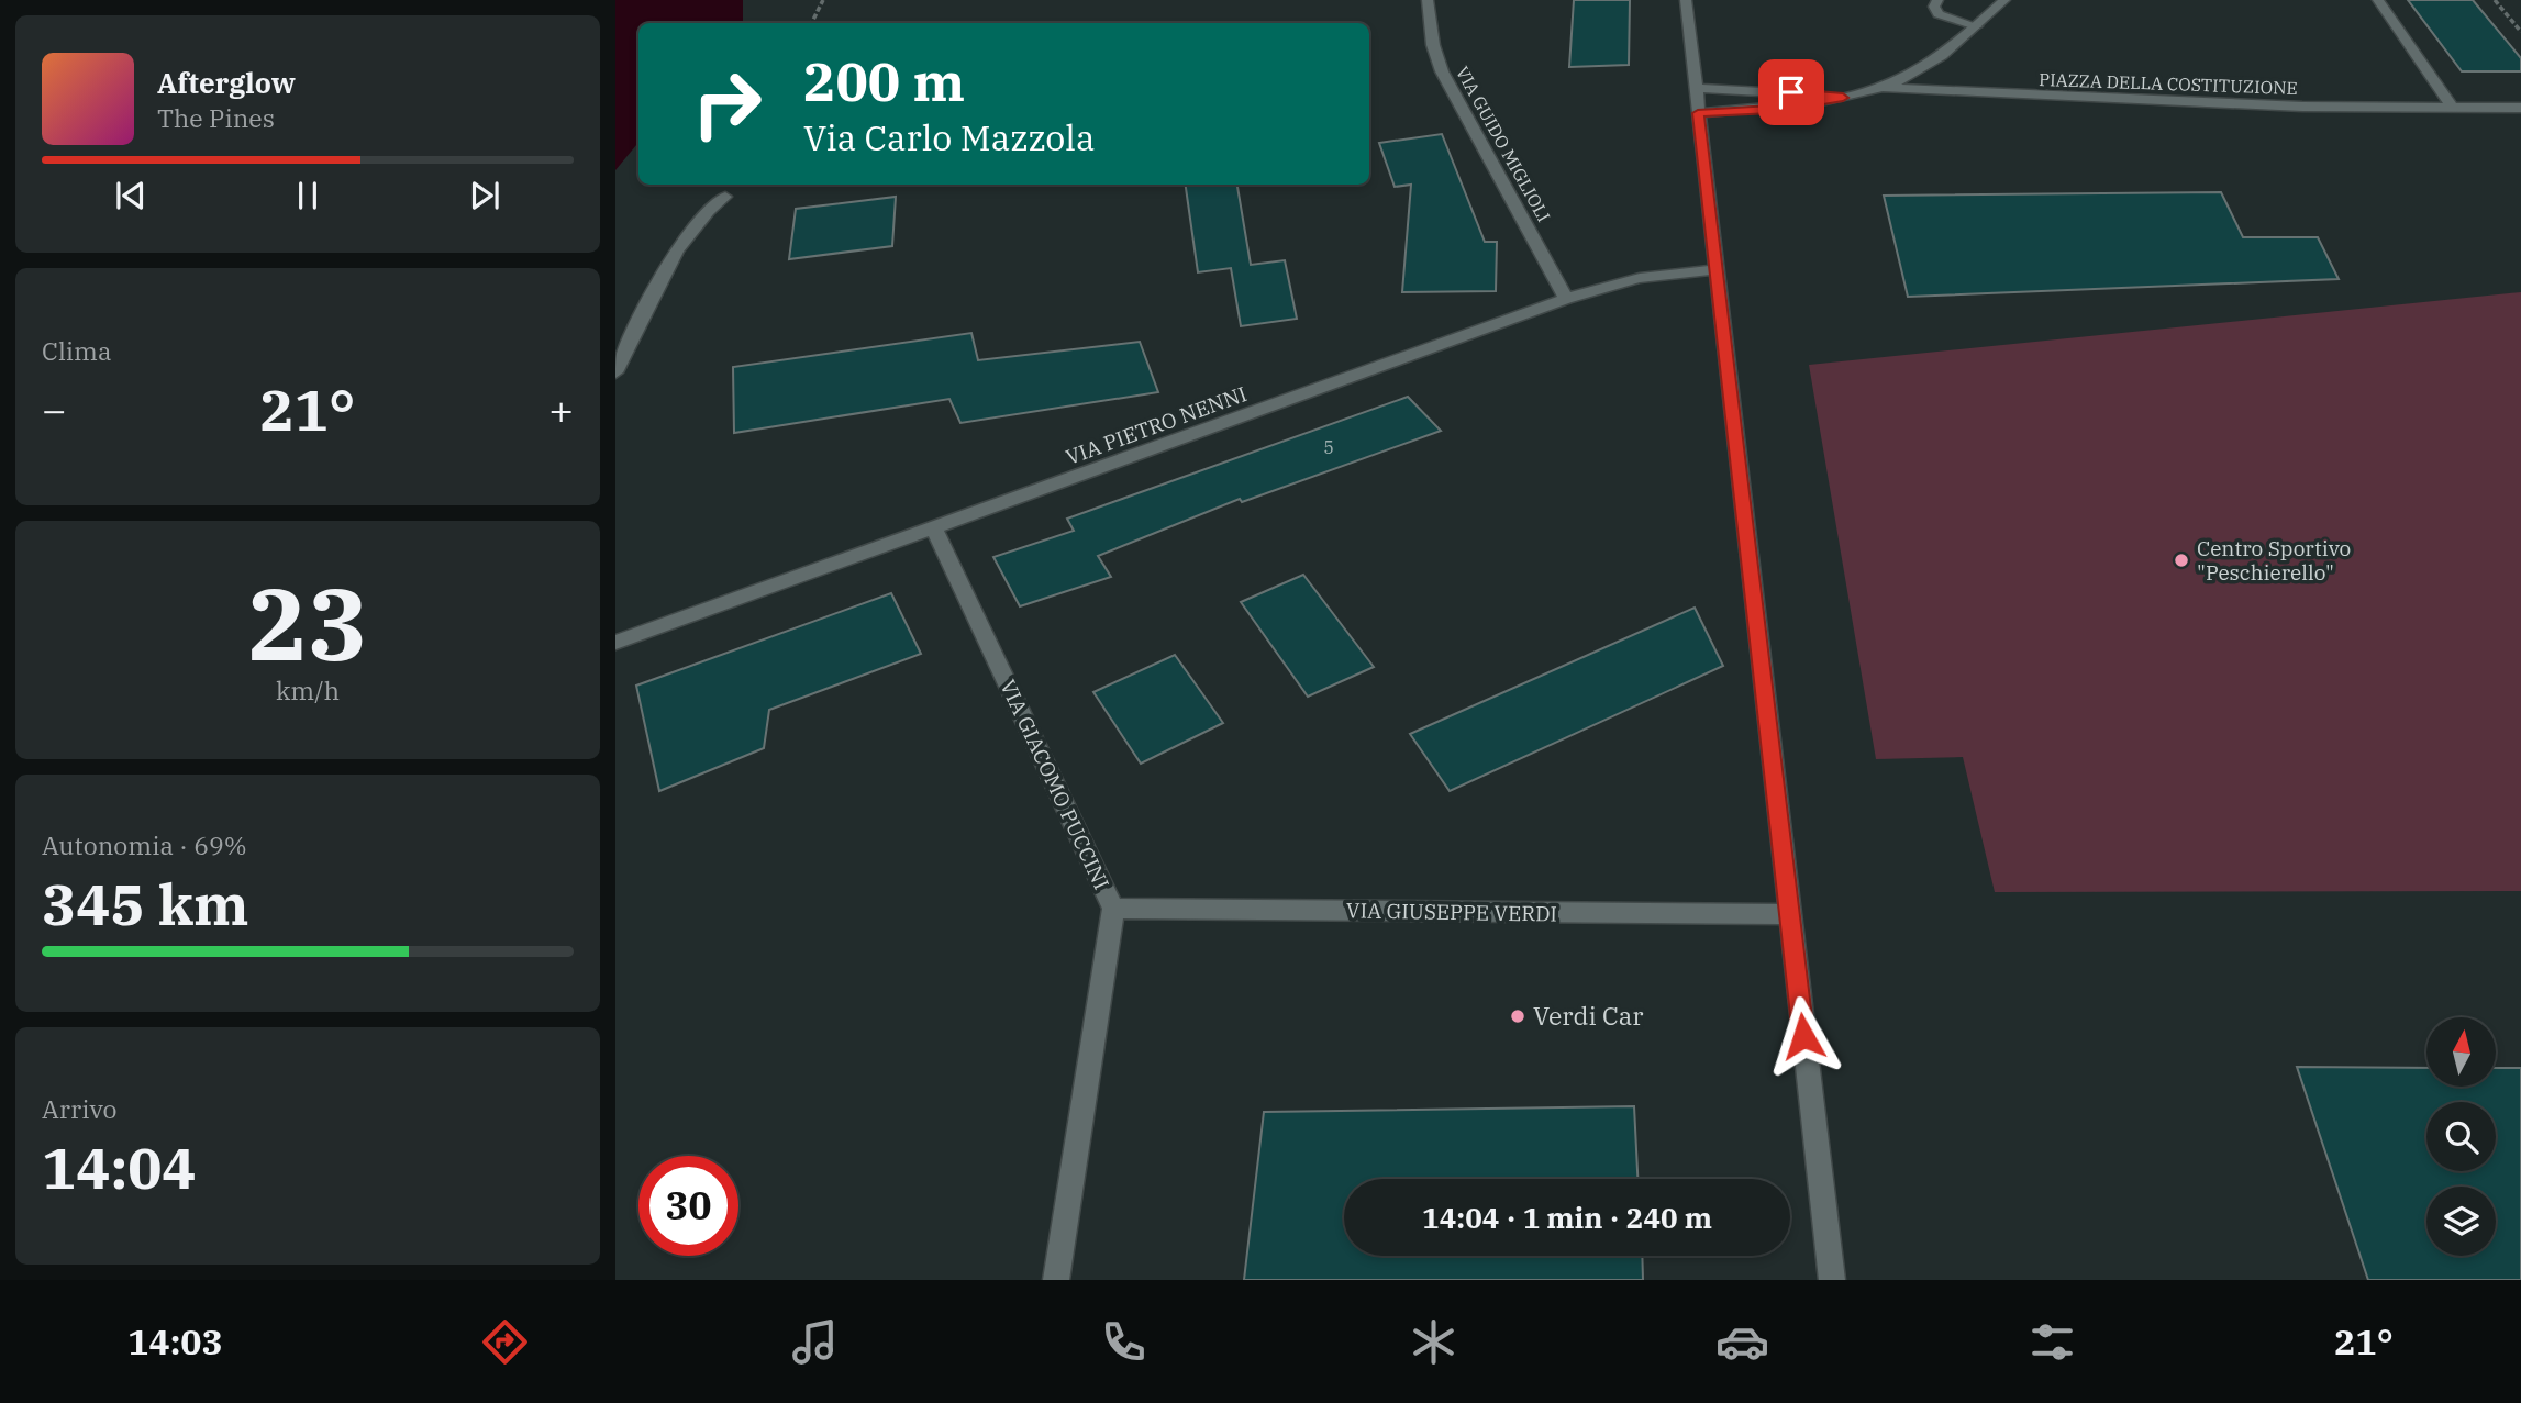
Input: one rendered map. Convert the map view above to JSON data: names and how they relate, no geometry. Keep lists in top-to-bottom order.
{
  "streets": {
    "street": [
      "PIAZZA DELLA COSTITUZIONE",
      "VIA GUIDO MIGLIOLI",
      "VIA PIETRO NENNI",
      "VIA GIACOMO PUCCINI",
      "VIA GIUSEPPE VERDI"
    ]
  },
  "crossings": [
    ["VIA GUIDO MIGLIOLI", "VIA PIETRO NENNI"],
    ["VIA PIETRO NENNI", "VIA GIACOMO PUCCINI"],
    ["VIA GIACOMO PUCCINI", "VIA GIUSEPPE VERDI"]
  ],
  "places": ["Centro Sportivo \"Peschierello\"", "Verdi Car"],
  "house_numbers": ["5"],
  "north": "top",
  "page": {
    "turn": ["200 m", "Via Carlo Mazzola"],
    "song": ["Afterglow", "The Pines"],
    "tile": [
      "Clima",
      ["23", "km/h"],
      ["Autonomia · 69%", "345 km"],
      ["Arrivo", "14:04"]
    ],
    "heat": ["−", "21°", "+"],
    "limit": "30",
    "trip": "14:04 · 1 min · 240 m",
    "tabs": ["14:03", "21°"]
  }
}
